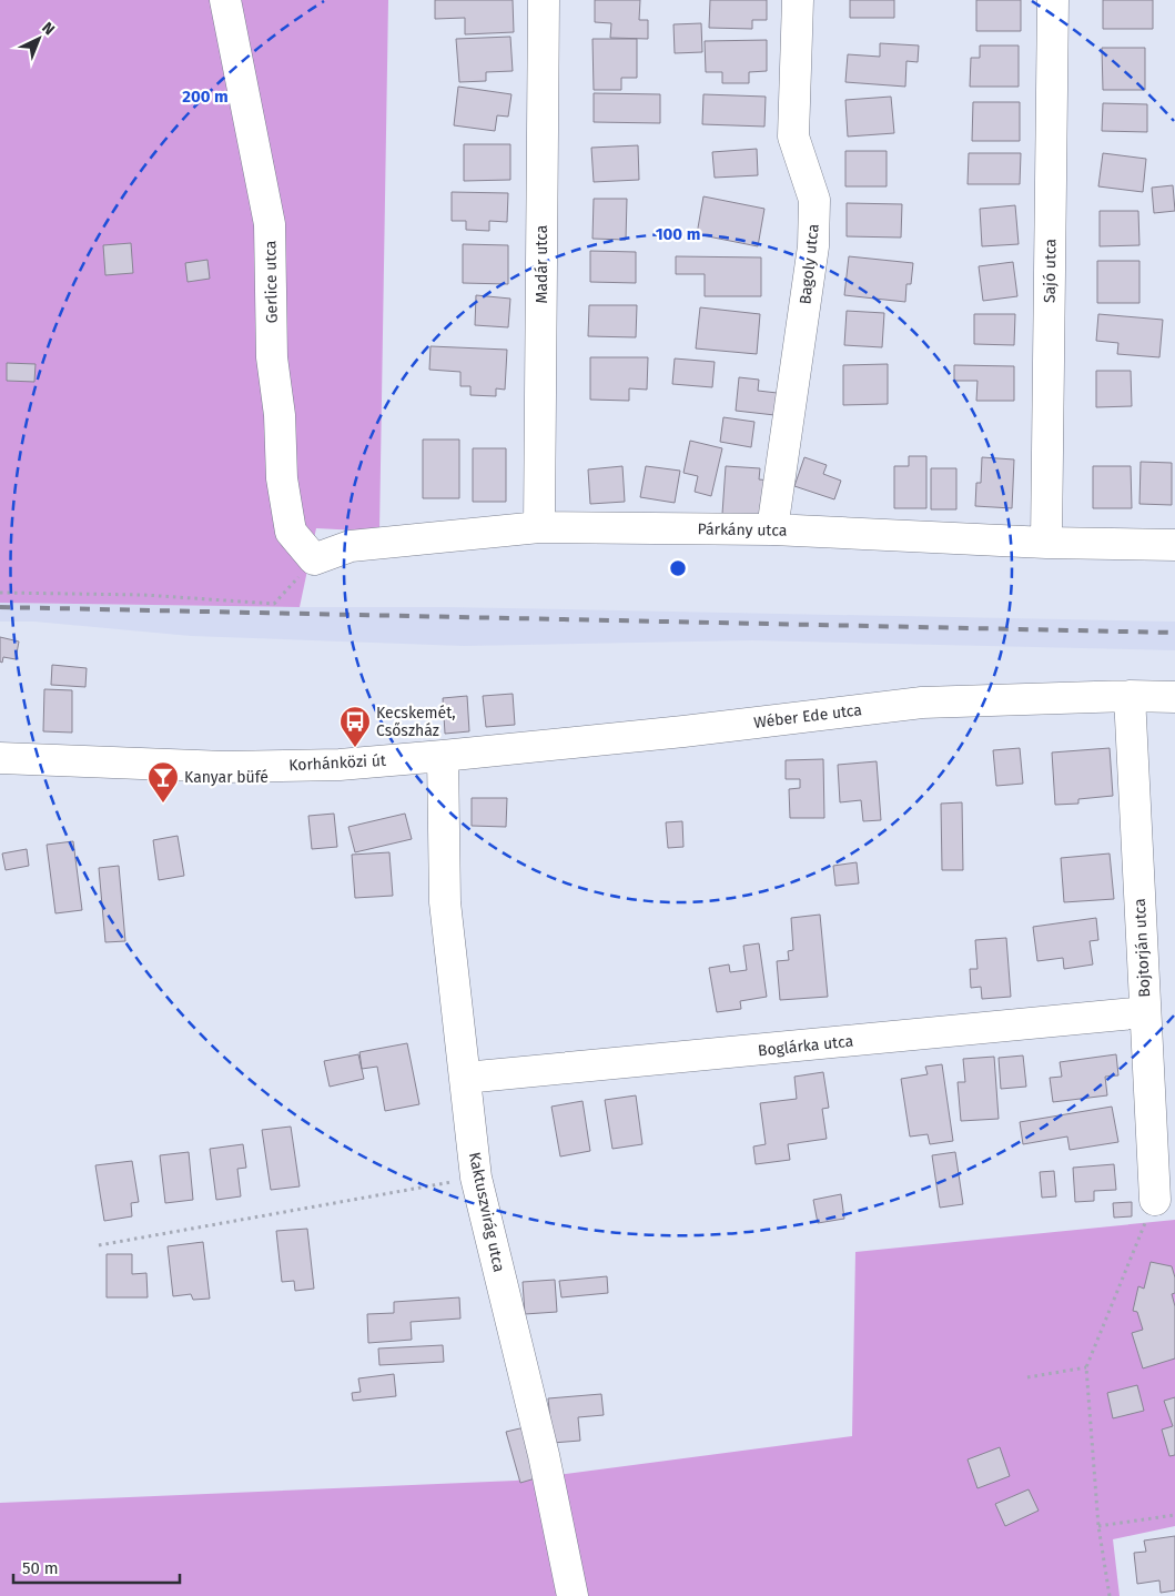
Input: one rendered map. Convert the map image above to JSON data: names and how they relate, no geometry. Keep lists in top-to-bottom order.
{
  "streets": {
    "street": [
      "Madár utca",
      "Bagoly utca",
      "Sajó utca",
      "Gerlice utca",
      "Párkány utca",
      "Wéber Ede utca",
      "Korhánközi út",
      "Bojtorján utca",
      "Boglárka utca",
      "Kaktuszvirág utca"
    ]
  },
  "crossings": [
    ["Madár utca", "Párkány utca"],
    ["Bagoly utca", "Párkány utca"],
    ["Sajó utca", "Párkány utca"],
    ["Gerlice utca", "Párkány utca"],
    ["Wéber Ede utca", "Korhánközi út"],
    ["Wéber Ede utca", "Bojtorján utca"],
    ["Wéber Ede utca", "Kaktuszvirág utca"],
    ["Korhánközi út", "Kaktuszvirág utca"],
    ["Bojtorján utca", "Boglárka utca"],
    ["Boglárka utca", "Kaktuszvirág utca"]
  ],
  "places": {
    "bus stop": ["Kecskemét, Csőszház"],
    "bar": ["Kanyar büfé"]
  },
  "scale_bar": "50 m",
  "north": "top right",
  "rings": ["200 m", "100 m"]
}
